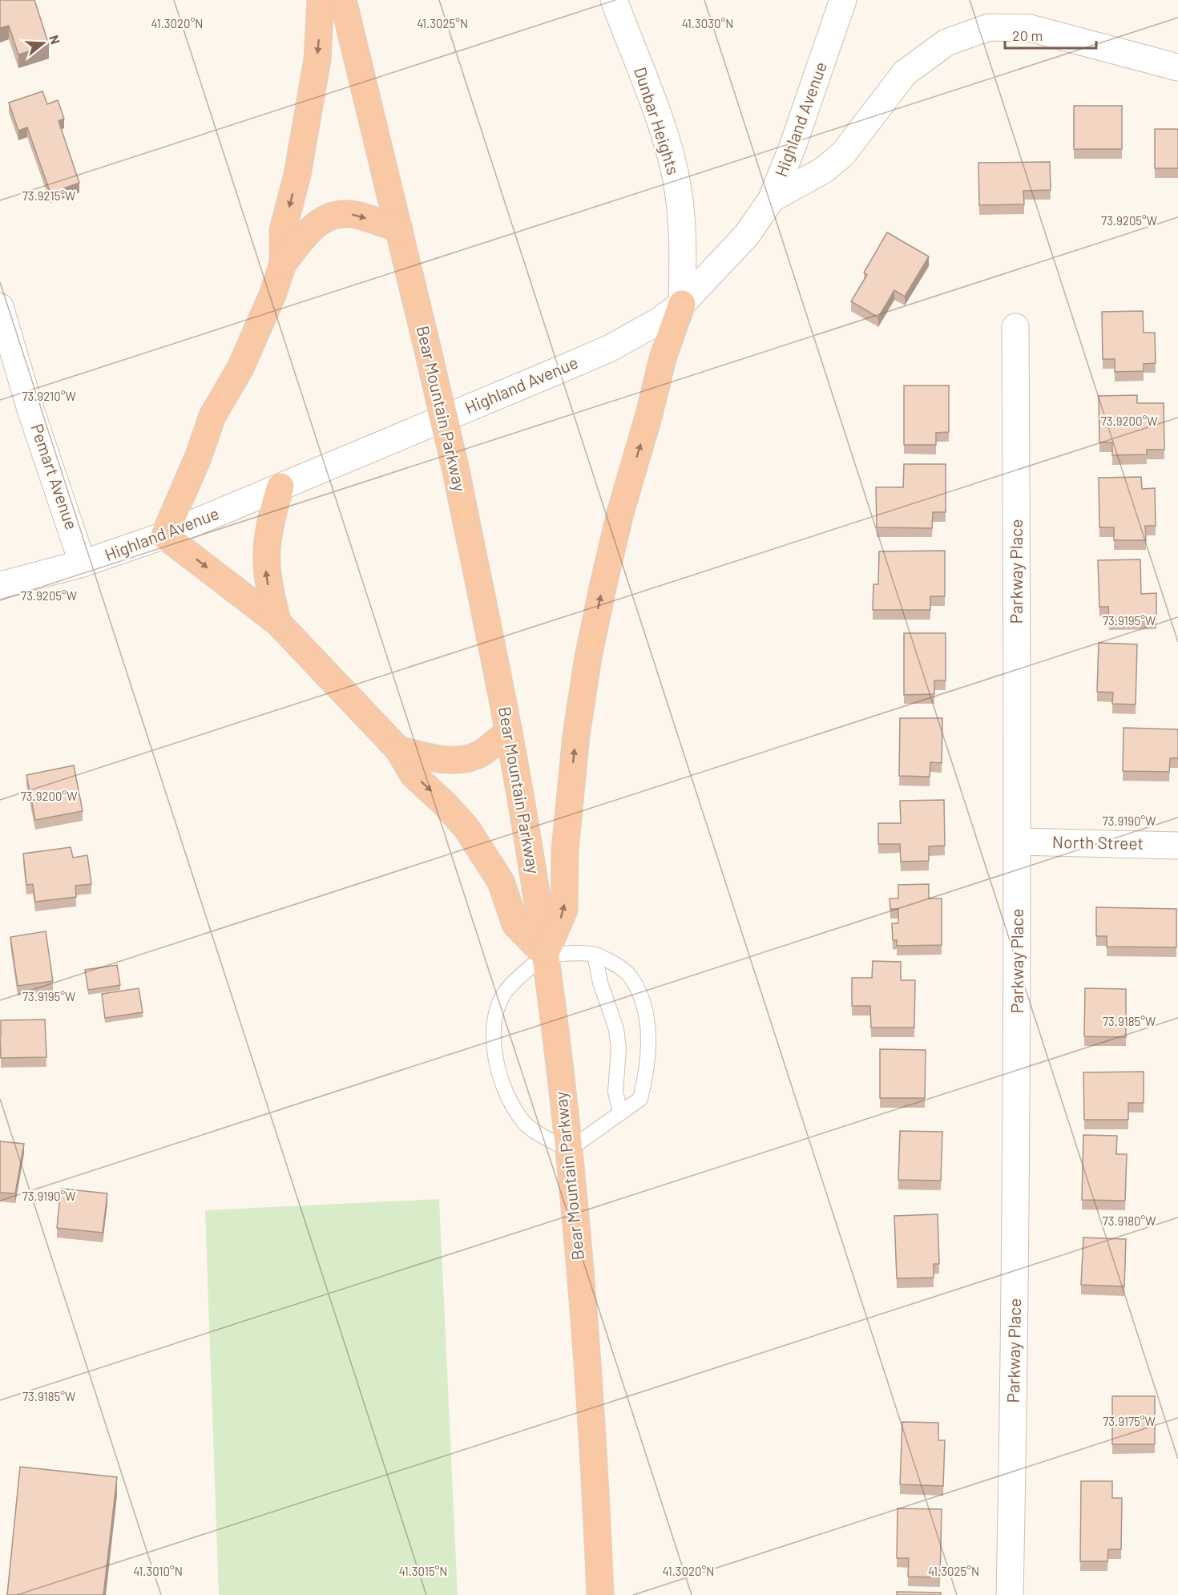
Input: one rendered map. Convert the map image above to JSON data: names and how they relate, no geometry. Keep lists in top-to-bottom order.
{
  "streets": {
    "highway": ["Bear Mountain Parkway"],
    "street": [
      "Highland Avenue",
      "Dunbar Heights",
      "Pemart Avenue",
      "Parkway Place",
      "North Street"
    ]
  },
  "crossings": [
    ["Highland Avenue", "Dunbar Heights"],
    ["Highland Avenue", "Pemart Avenue"],
    ["Parkway Place", "North Street"]
  ],
  "scale_bar": "20 m",
  "north": "right",
  "coordinates": [
    "41.3020°N",
    "41.3025°N",
    "41.3030°N",
    "73.9215°W",
    "73.9205°W",
    "73.9210°W",
    "73.9200°W",
    "73.9195°W",
    "73.9190°W",
    "73.9185°W",
    "73.9180°W",
    "73.9175°W",
    "41.3010°N",
    "41.3015°N"
  ]
}
